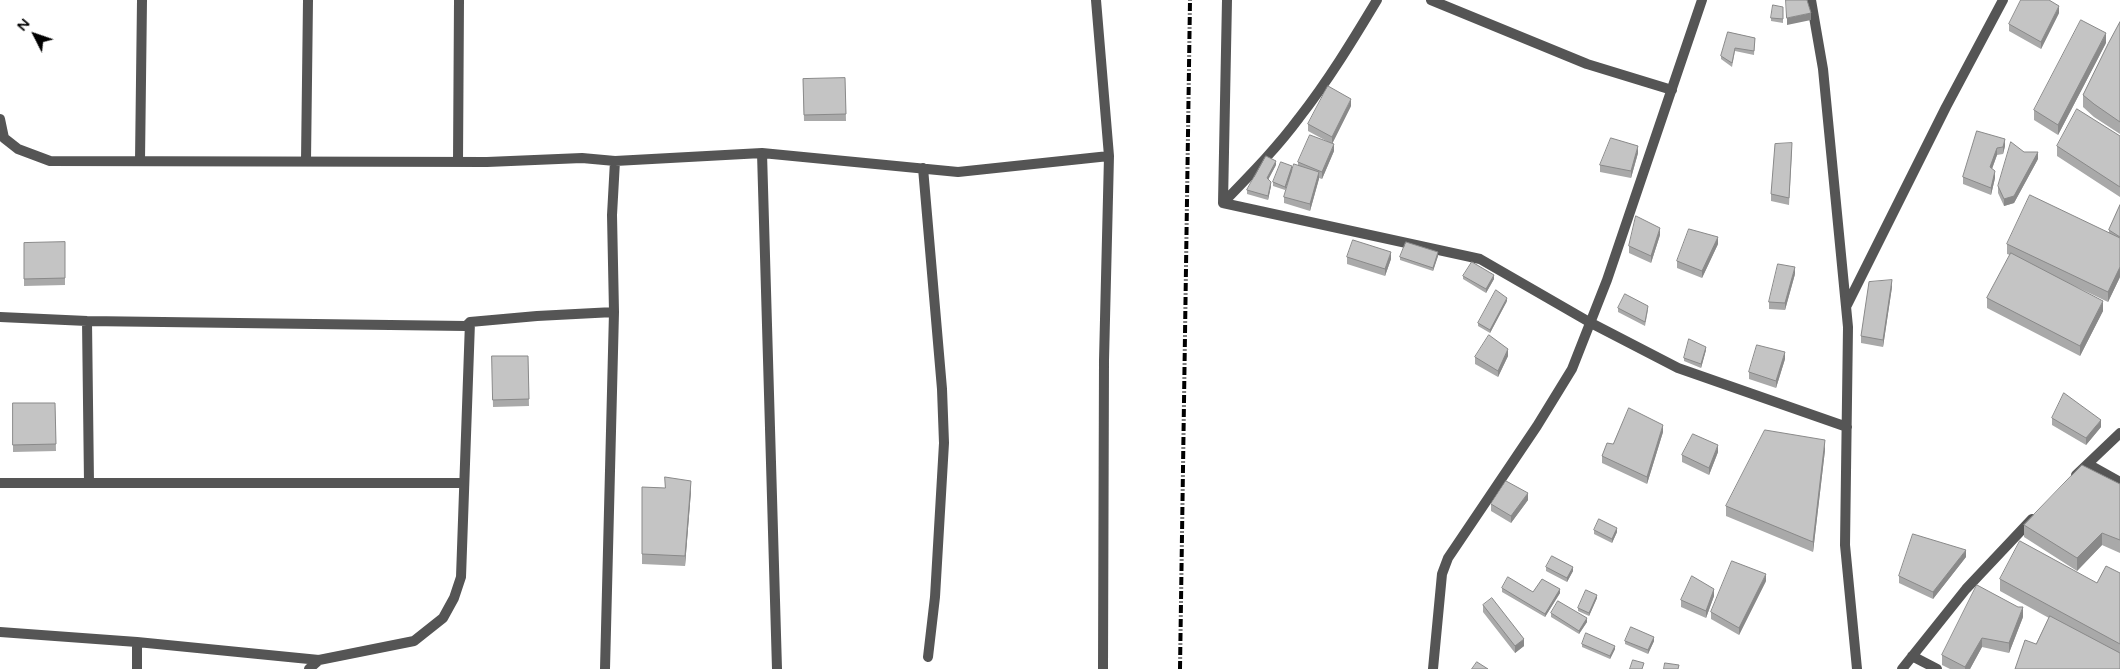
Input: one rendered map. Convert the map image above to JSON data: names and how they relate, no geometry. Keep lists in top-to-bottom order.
{
  "north": "top left"
}
